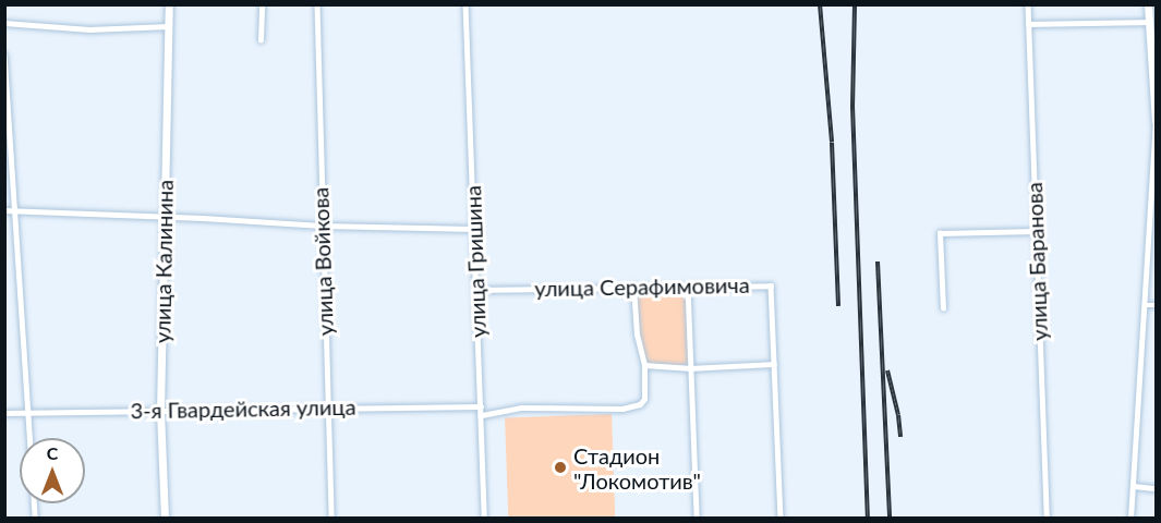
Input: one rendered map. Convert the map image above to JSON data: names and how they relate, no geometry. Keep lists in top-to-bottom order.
{
  "streets": {
    "street": [
      "улица Калинина",
      "улица Войкова",
      "улица Гришина",
      "улица Баранова",
      "улица Серафимовича",
      "3-я Гвардейская улица"
    ]
  },
  "crossings": [
    ["улица Калинина", "3-я Гвардейская улица"],
    ["улица Войкова", "3-я Гвардейская улица"],
    ["улица Гришина", "улица Серафимовича"],
    ["улица Гришина", "3-я Гвардейская улица"]
  ],
  "places": ["Стадион \"Локомотив\""],
  "north": "top"
}
